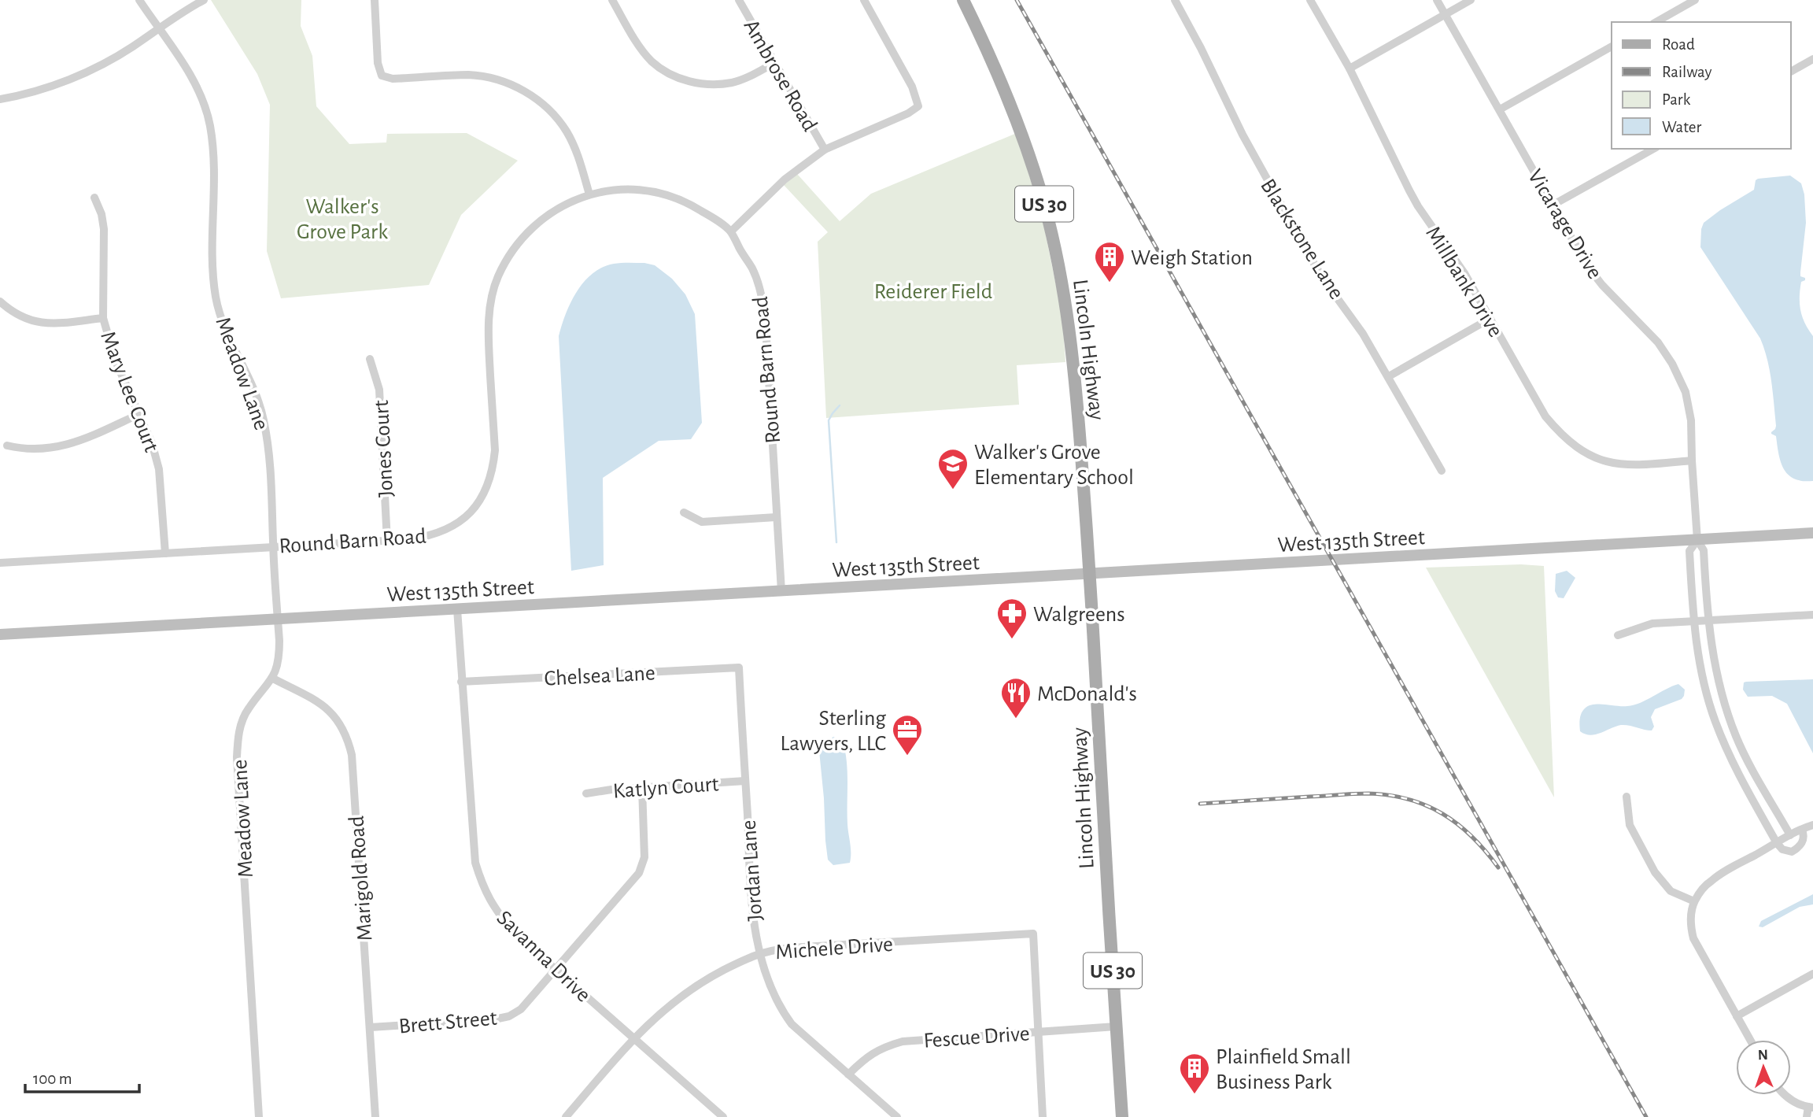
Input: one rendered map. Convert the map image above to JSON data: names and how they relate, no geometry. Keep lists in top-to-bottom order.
{
  "streets": {
    "main road": ["US 30", "Lincoln Highway"],
    "street": [
      "Ambrose Road",
      "Vicarage Drive",
      "Blackstone Lane",
      "Millbank Drive",
      "Round Barn Road",
      "Meadow Lane",
      "Mary Lee Court",
      "Jones Court",
      "West 135th Street",
      "Chelsea Lane",
      "Katlyn Court",
      "Jordan Lane",
      "Marigold Road",
      "Michele Drive",
      "Savanna Drive",
      "Brett Street",
      "Fescue Drive"
    ]
  },
  "crossings": [
    ["Vicarage Drive", "Millbank Drive"],
    ["Vicarage Drive", "West 135th Street"],
    ["Lincoln Highway", "West 135th Street"],
    ["Lincoln Highway", "Fescue Drive"],
    ["Round Barn Road", "Meadow Lane"],
    ["Round Barn Road", "Mary Lee Court"],
    ["Round Barn Road", "Jones Court"],
    ["Round Barn Road", "West 135th Street"],
    ["Meadow Lane", "West 135th Street"],
    ["Meadow Lane", "Marigold Road"],
    ["West 135th Street", "Savanna Drive"],
    ["Chelsea Lane", "Jordan Lane"],
    ["Chelsea Lane", "Savanna Drive"],
    ["Katlyn Court", "Jordan Lane"],
    ["Katlyn Court", "Brett Street"],
    ["Jordan Lane", "Michele Drive"],
    ["Jordan Lane", "Fescue Drive"],
    ["Marigold Road", "Brett Street"],
    ["Michele Drive", "Savanna Drive"],
    ["Michele Drive", "Fescue Drive"],
    ["Savanna Drive", "Brett Street"]
  ],
  "parks": ["Walker's Grove Park", "Reiderer Field"],
  "places": {
    "building": ["Weigh Station", "Plainfield Small Business Park"],
    "school or university": ["Walker's Grove Elementary School"],
    "pharmacy": ["Walgreens"],
    "restaurant": ["McDonald's"],
    "office": ["Sterling Lawyers, LLC"]
  },
  "legend": [
    "Road",
    "Railway",
    "Park",
    "Water"
  ],
  "scale_bar": "100 m",
  "north": "top"
}
